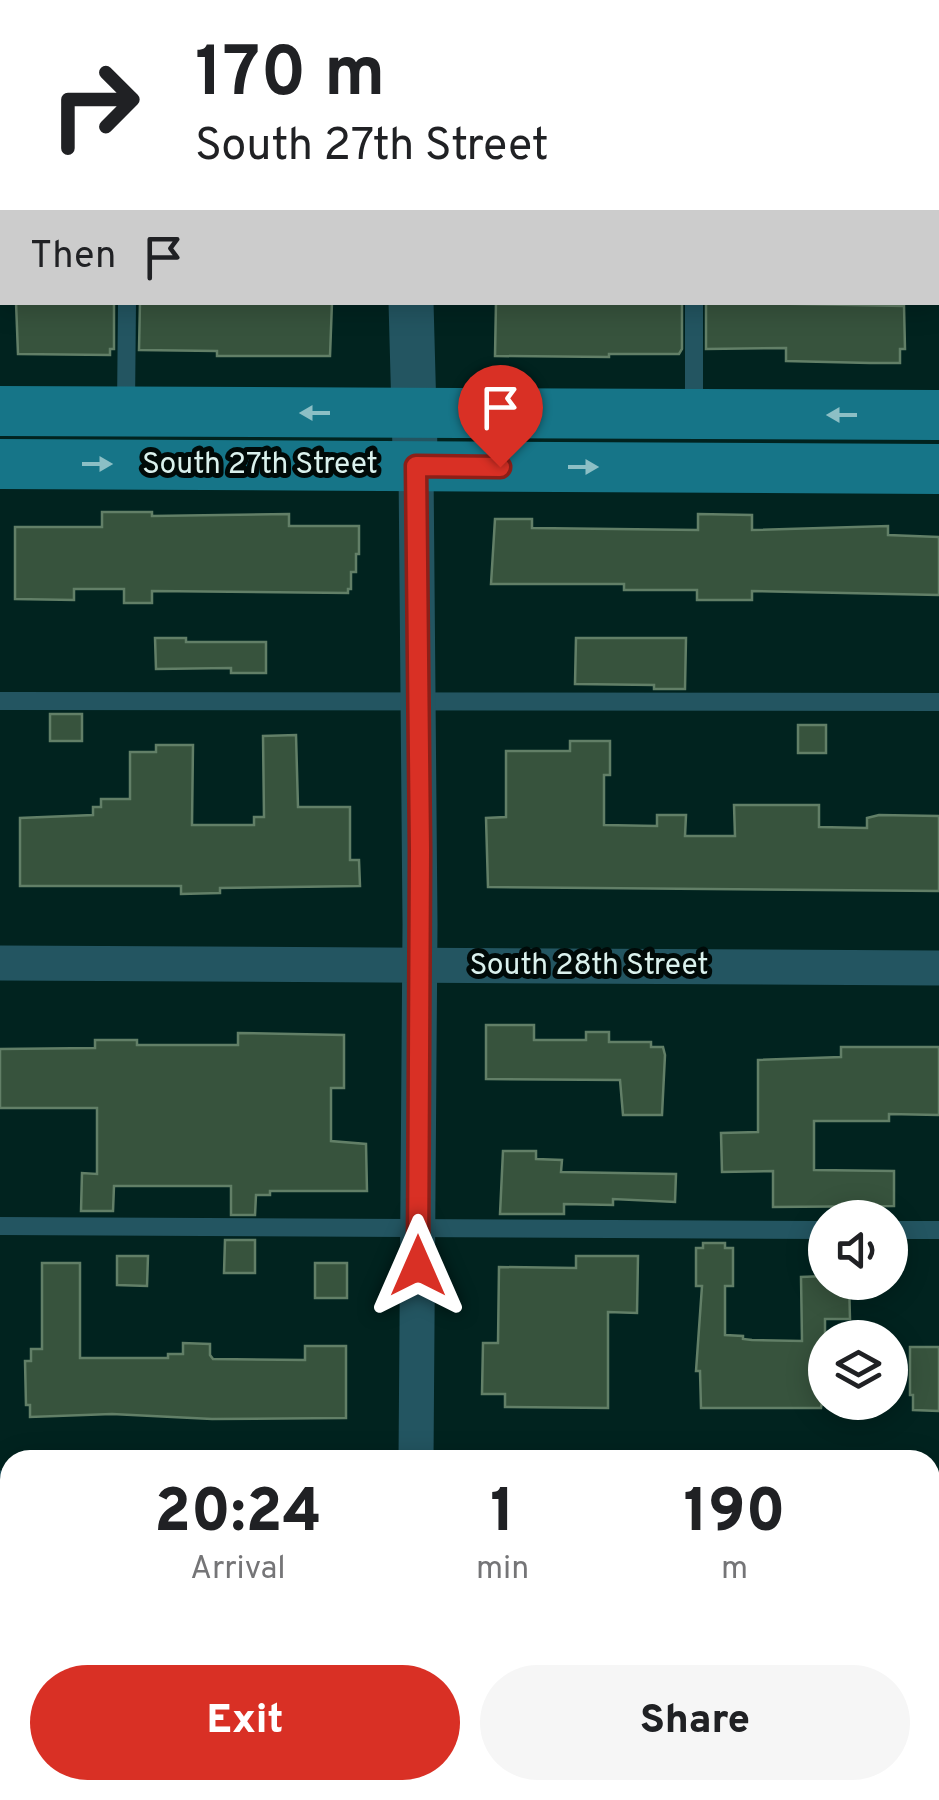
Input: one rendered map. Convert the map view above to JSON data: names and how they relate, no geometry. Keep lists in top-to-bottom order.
{
  "streets": {
    "main road": ["South 27th Street"],
    "street": ["South 28th Street"]
  },
  "page": {
    "turn": ["170 m", "South 27th Street"],
    "then": "Then",
    "eta": [
      "20:24",
      "Arrival",
      "1",
      "min",
      "190",
      "m"
    ],
    "buttons": ["Exit", "Share"]
  }
}
